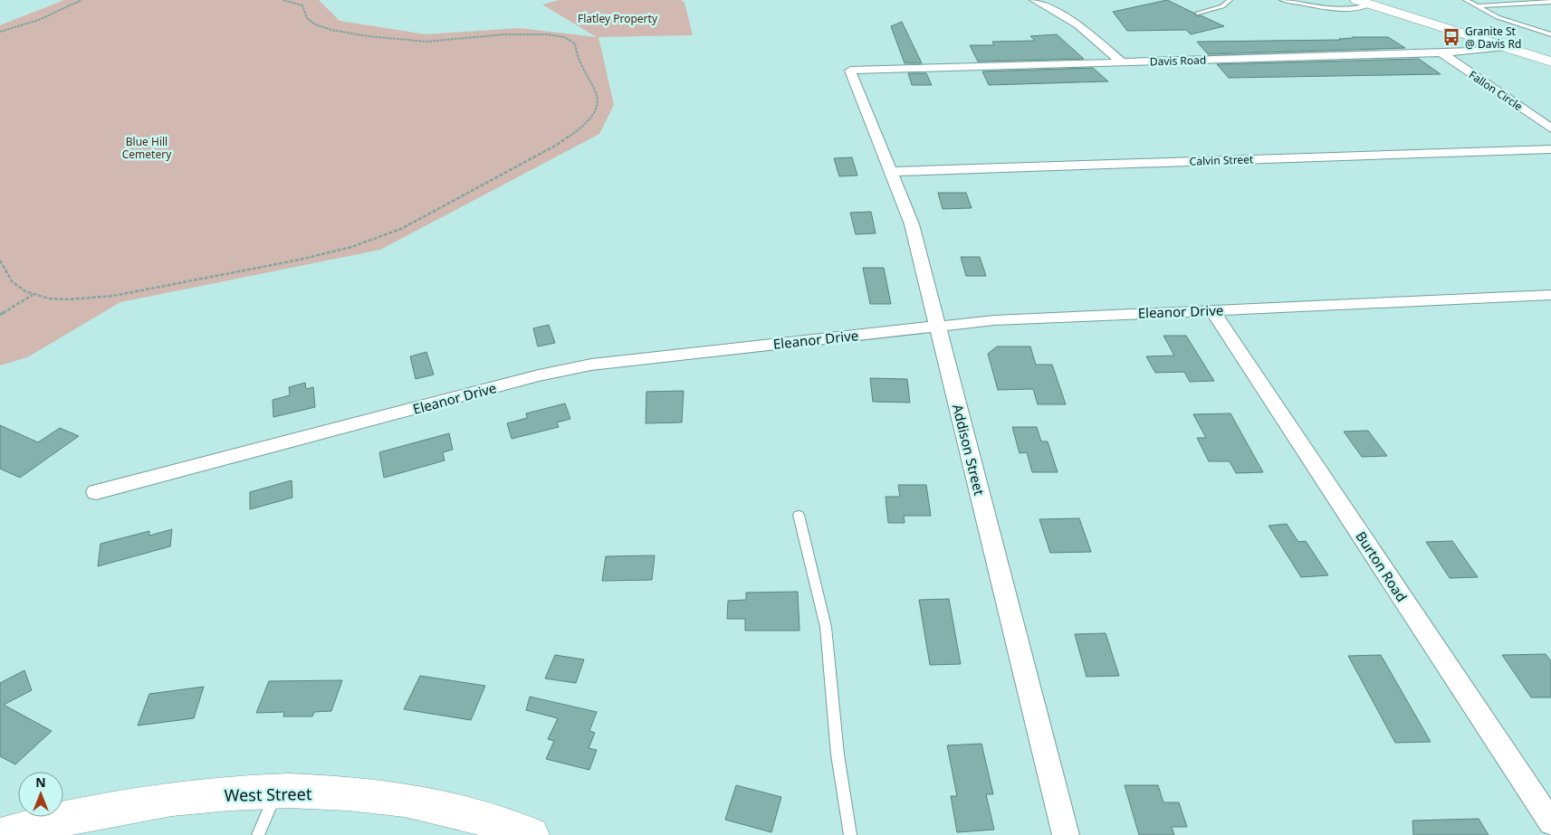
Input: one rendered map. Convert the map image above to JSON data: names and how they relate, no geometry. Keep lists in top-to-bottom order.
{
  "streets": {
    "main road": ["West Street"],
    "street": [
      "Davis Road",
      "Fallon Circle",
      "Calvin Street",
      "Eleanor Drive",
      "Addison Street",
      "Burton Road"
    ]
  },
  "crossings": [
    ["Davis Road", "Fallon Circle"],
    ["Davis Road", "Addison Street"],
    ["Calvin Street", "Addison Street"],
    ["Eleanor Drive", "Addison Street"],
    ["Eleanor Drive", "Burton Road"]
  ],
  "parks": ["Flatley Property", "Blue Hill Cemetery"],
  "places": {
    "bus stop": ["Granite St @ Davis Rd"]
  },
  "north": "top"
}
